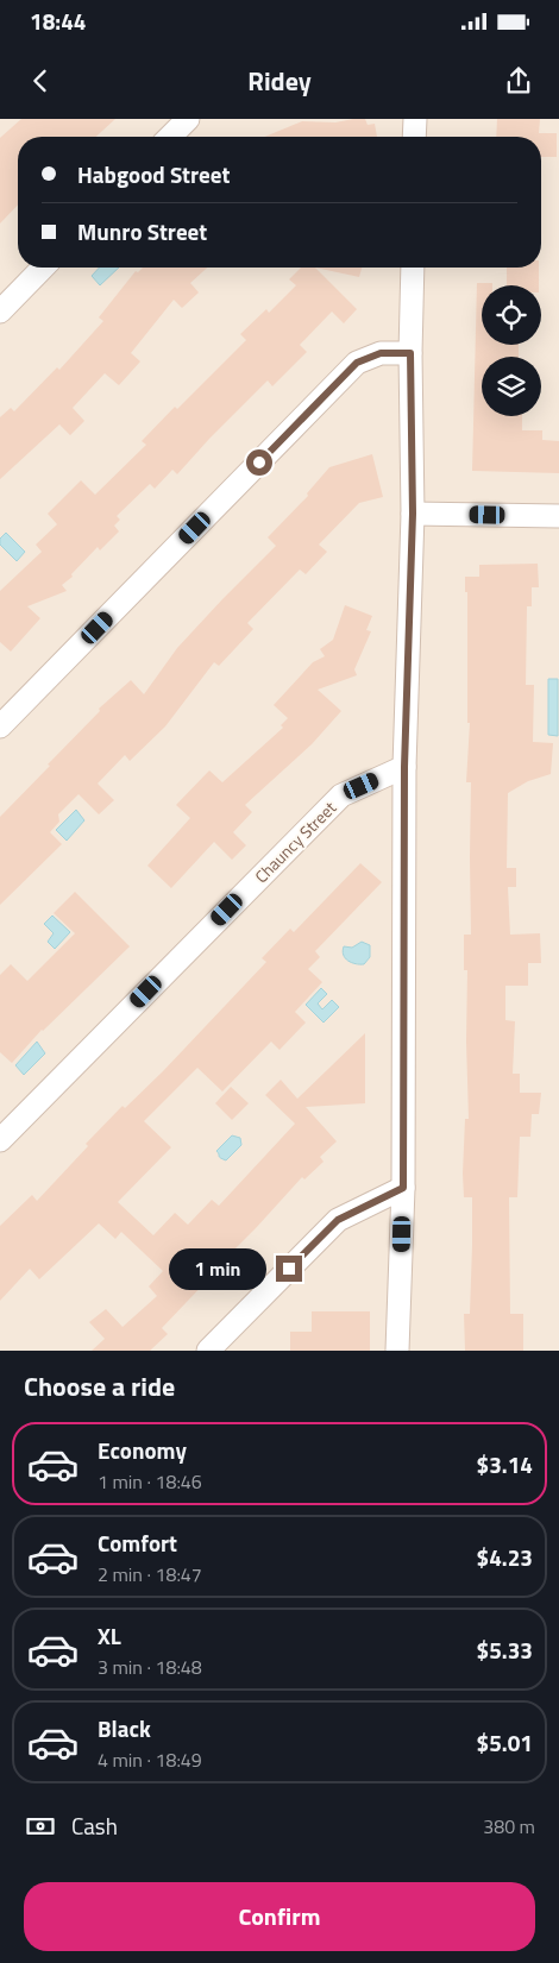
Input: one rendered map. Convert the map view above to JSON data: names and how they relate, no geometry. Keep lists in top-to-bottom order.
{
  "streets": {
    "street": ["Chauncy Street"]
  },
  "page": {
    "status": "18:44",
    "header": "Ridey",
    "banner": ["Habgood Street", "Munro Street"],
    "bubble": "1 min",
    "heading": "Choose a ride",
    "list": [
      {
        "name": "Economy",
        "note": "1 min · 18:46",
        "value": "$3.14"
      },
      {
        "name": "Comfort",
        "note": "2 min · 18:47",
        "value": "$4.23"
      },
      {
        "name": "XL",
        "note": "3 min · 18:48",
        "value": "$5.33"
      },
      {
        "name": "Black",
        "note": "4 min · 18:49",
        "value": "$5.01"
      }
    ],
    "pay": ["Cash", "380 m"],
    "buttons": "Confirm"
  }
}
